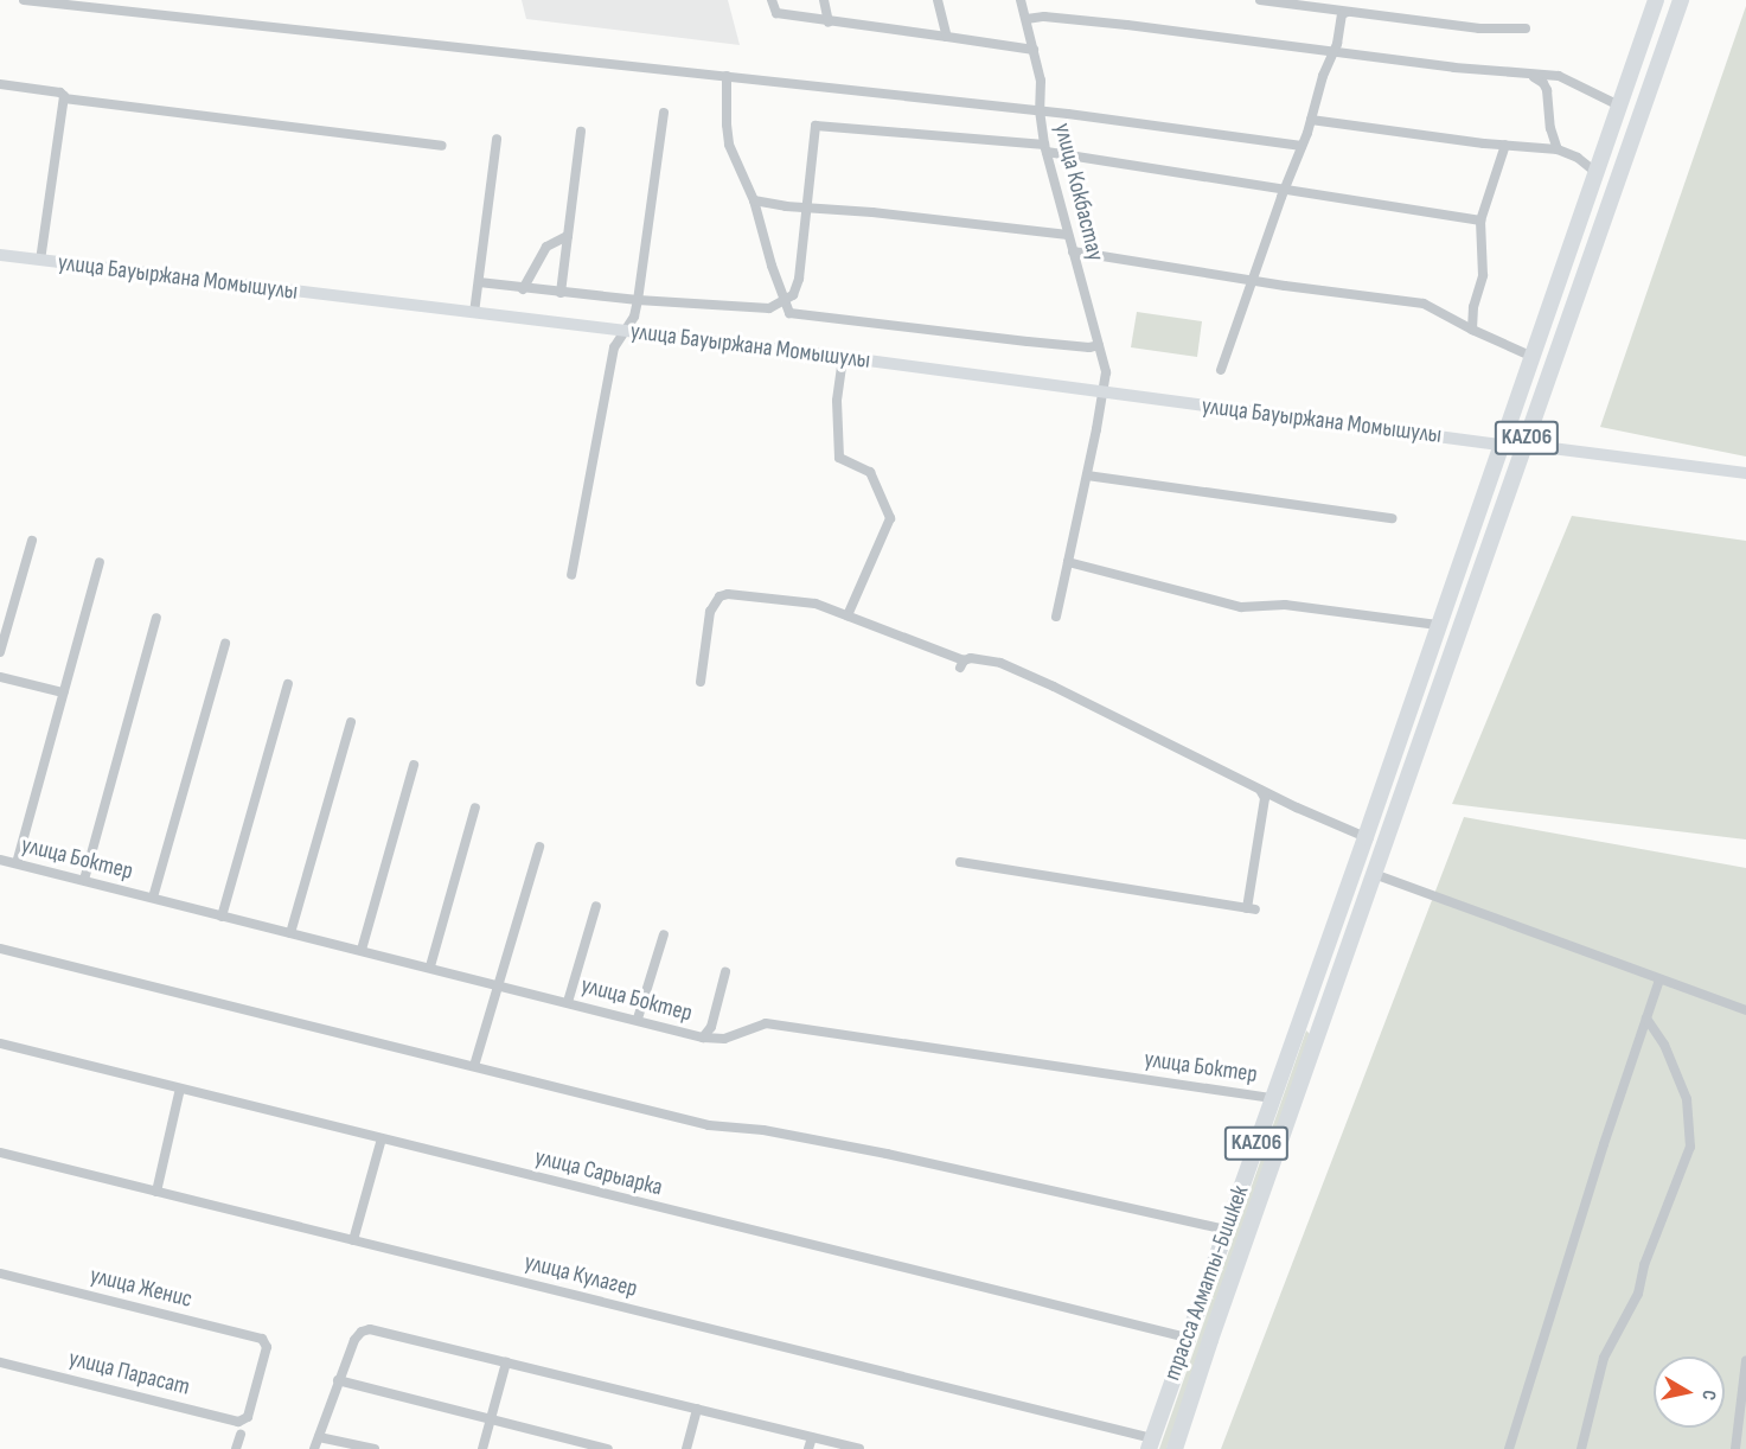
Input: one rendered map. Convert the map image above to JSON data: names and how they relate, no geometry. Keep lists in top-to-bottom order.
{
  "streets": {
    "highway": ["KАZ06", "трасса Алматы-Бишкек"],
    "street": [
      "улица Кокбастау",
      "улица Бауыржана Момышулы",
      "улица Боктер",
      "улица Сарыарка",
      "улица Кулагер",
      "улица Женис",
      "улица Парасат"
    ]
  },
  "crossings": [
    ["улица Кокбастау", "улица Бауыржана Момышулы"],
    ["улица Бауыржана Момышулы", "KАZ06"],
    ["KАZ06", "трасса Алматы-Бишкек"],
    ["улица Боктер", "трасса Алматы-Бишкек"],
    ["улица Сарыарка", "трасса Алматы-Бишкек"],
    ["улица Кулагер", "трасса Алматы-Бишкек"],
    ["улица Женис", "улица Парасат"]
  ],
  "north": "right"
}
